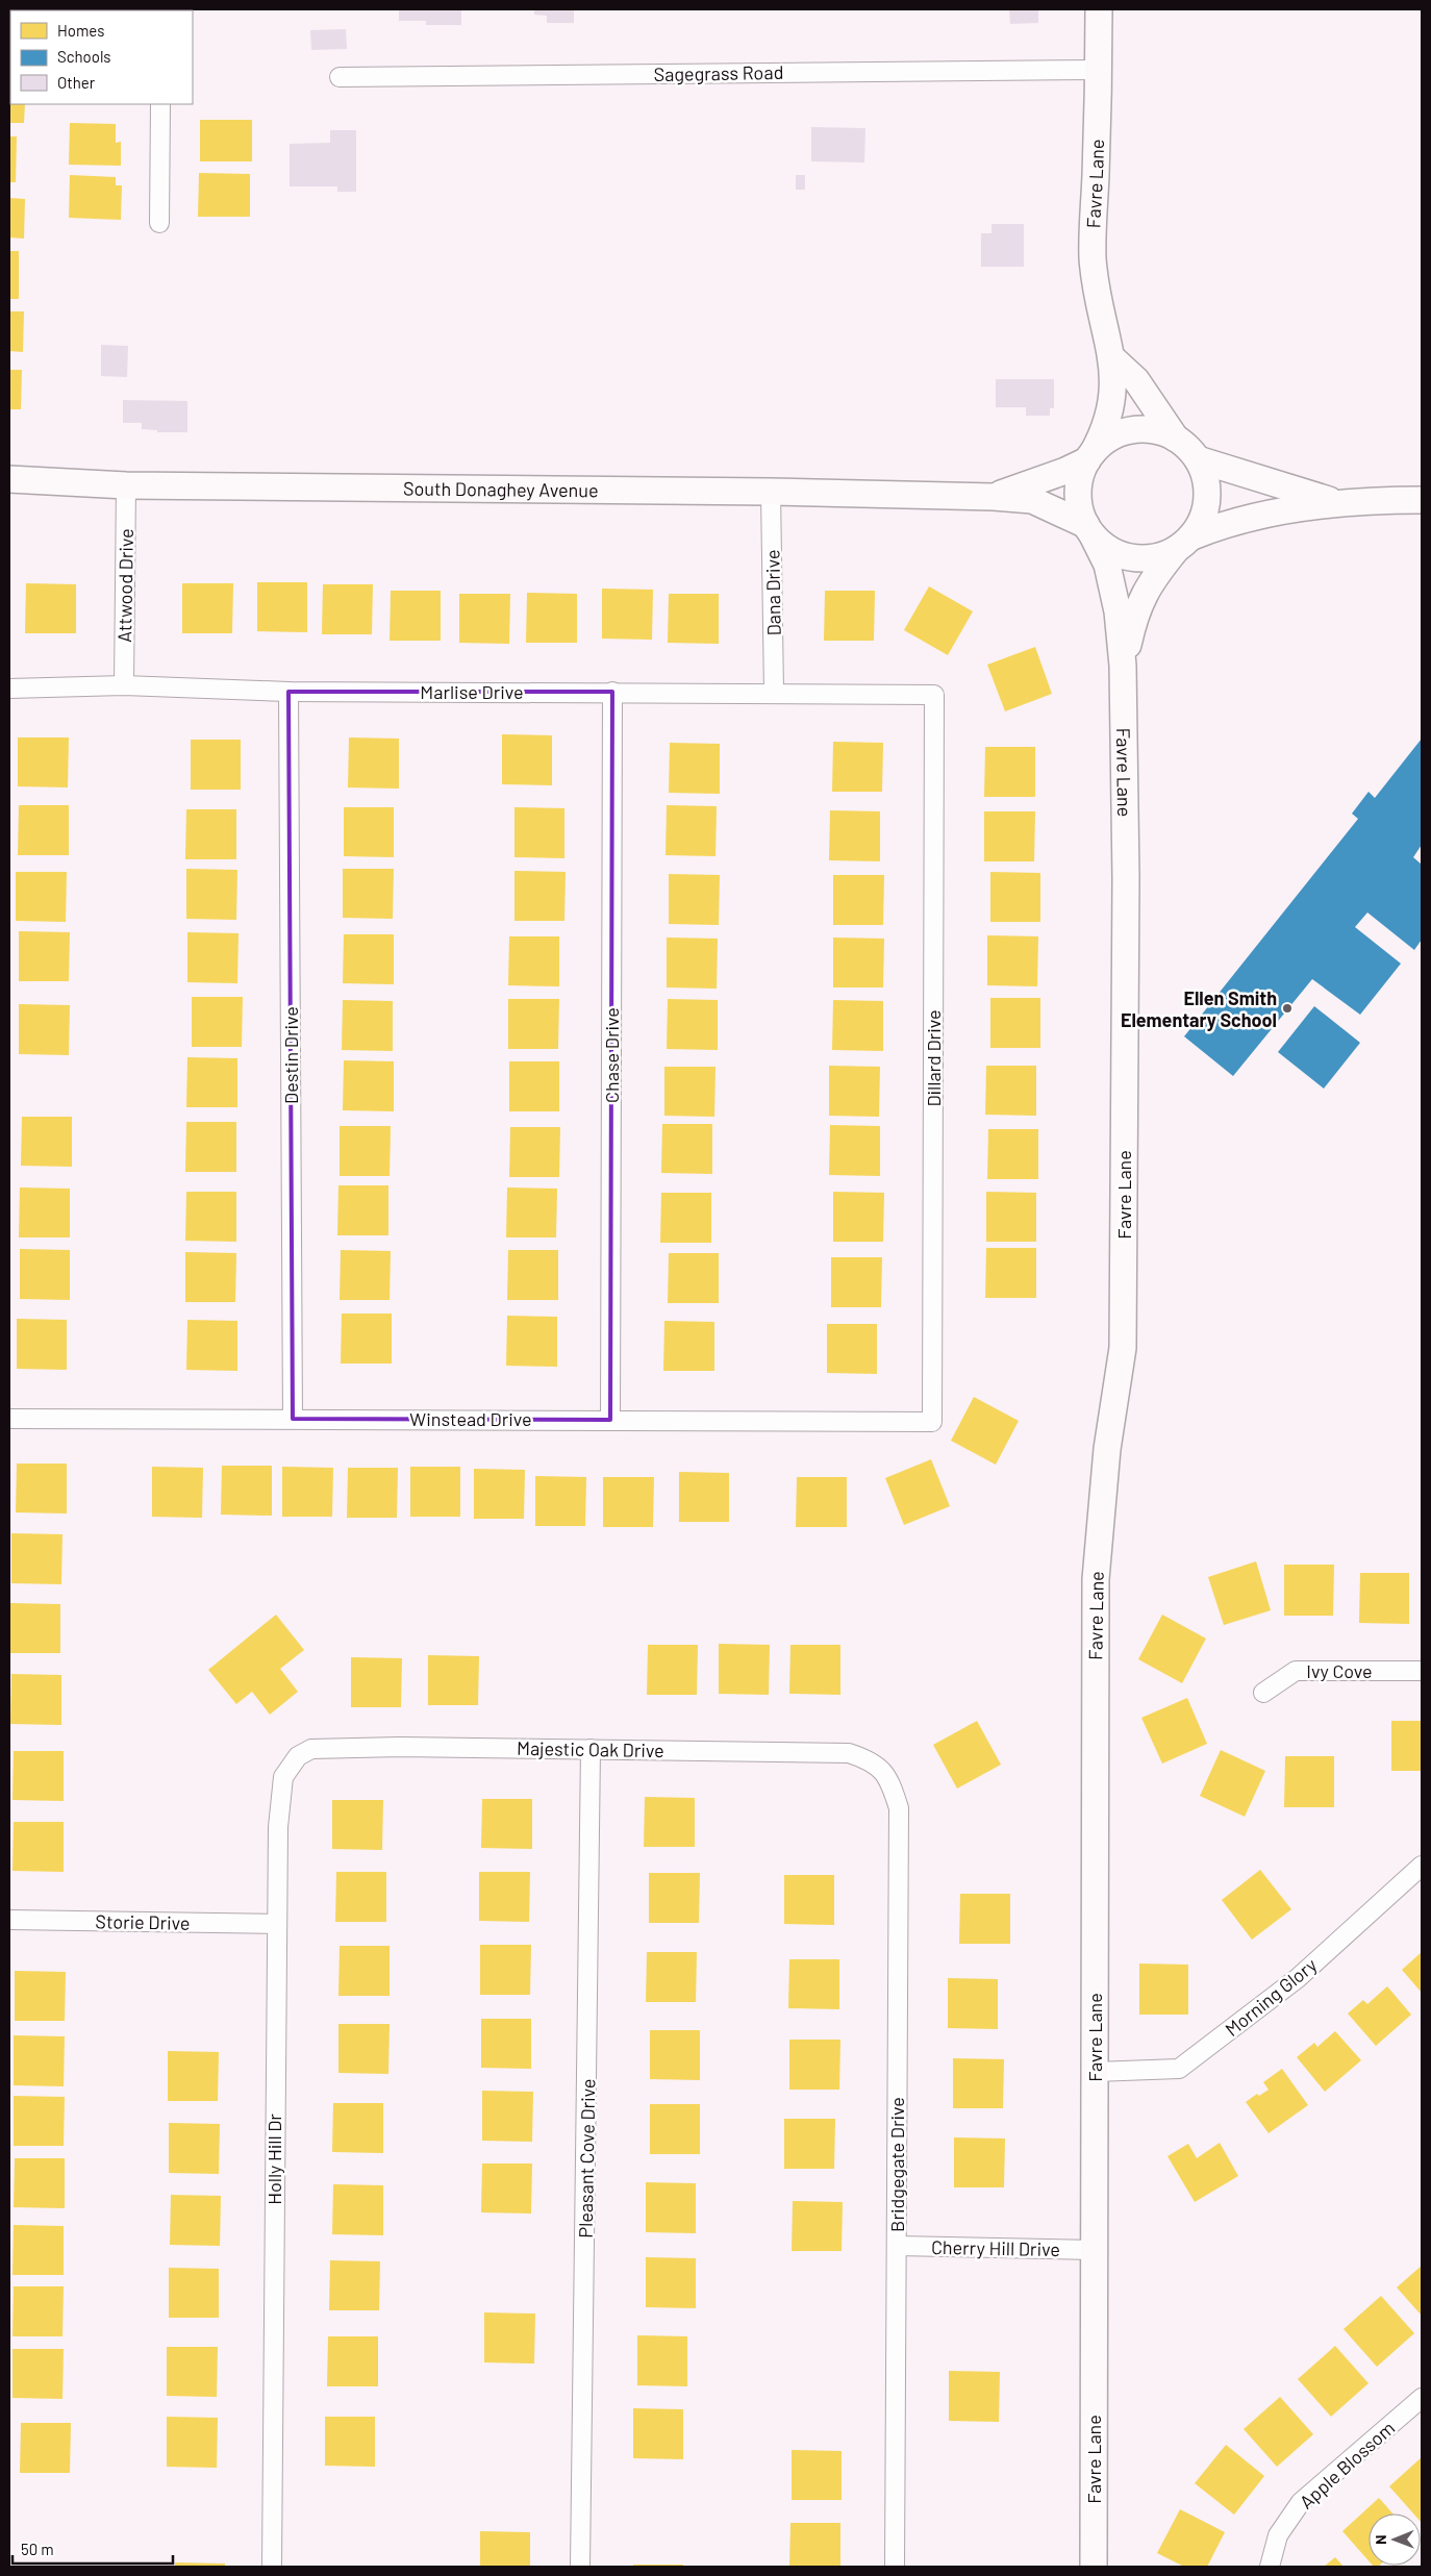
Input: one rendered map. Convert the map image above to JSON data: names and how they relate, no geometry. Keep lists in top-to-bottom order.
{
  "streets": {
    "street": [
      "Sagegrass Road",
      "Favre Lane",
      "South Donaghey Avenue",
      "Attwood Drive",
      "Dana Drive",
      "Marlise Drive",
      "Destin Drive",
      "Chase Drive",
      "Dillard Drive",
      "Winstead Drive",
      "Ivy Cove",
      "Majestic Oak Drive",
      "Storie Drive",
      "Morning Glory",
      "Pleasant Cove Drive",
      "Holly Hill Dr",
      "Bridgegate Drive",
      "Cherry Hill Drive",
      "Apple Blossom"
    ]
  },
  "crossings": [
    ["Sagegrass Road", "Favre Lane"],
    ["Favre Lane", "South Donaghey Avenue"],
    ["Favre Lane", "Morning Glory"],
    ["Favre Lane", "Cherry Hill Drive"],
    ["South Donaghey Avenue", "Attwood Drive"],
    ["South Donaghey Avenue", "Dana Drive"],
    ["Attwood Drive", "Marlise Drive"],
    ["Dana Drive", "Marlise Drive"],
    ["Marlise Drive", "Destin Drive"],
    ["Marlise Drive", "Chase Drive"],
    ["Marlise Drive", "Dillard Drive"],
    ["Destin Drive", "Winstead Drive"],
    ["Chase Drive", "Winstead Drive"],
    ["Dillard Drive", "Winstead Drive"],
    ["Majestic Oak Drive", "Pleasant Cove Drive"],
    ["Majestic Oak Drive", "Holly Hill Dr"],
    ["Majestic Oak Drive", "Bridgegate Drive"],
    ["Storie Drive", "Holly Hill Dr"],
    ["Bridgegate Drive", "Cherry Hill Drive"]
  ],
  "places": ["Ellen Smith Elementary School"],
  "legend": ["Homes", "Schools", "Other"],
  "scale_bar": "50 m",
  "north": "left"
}
